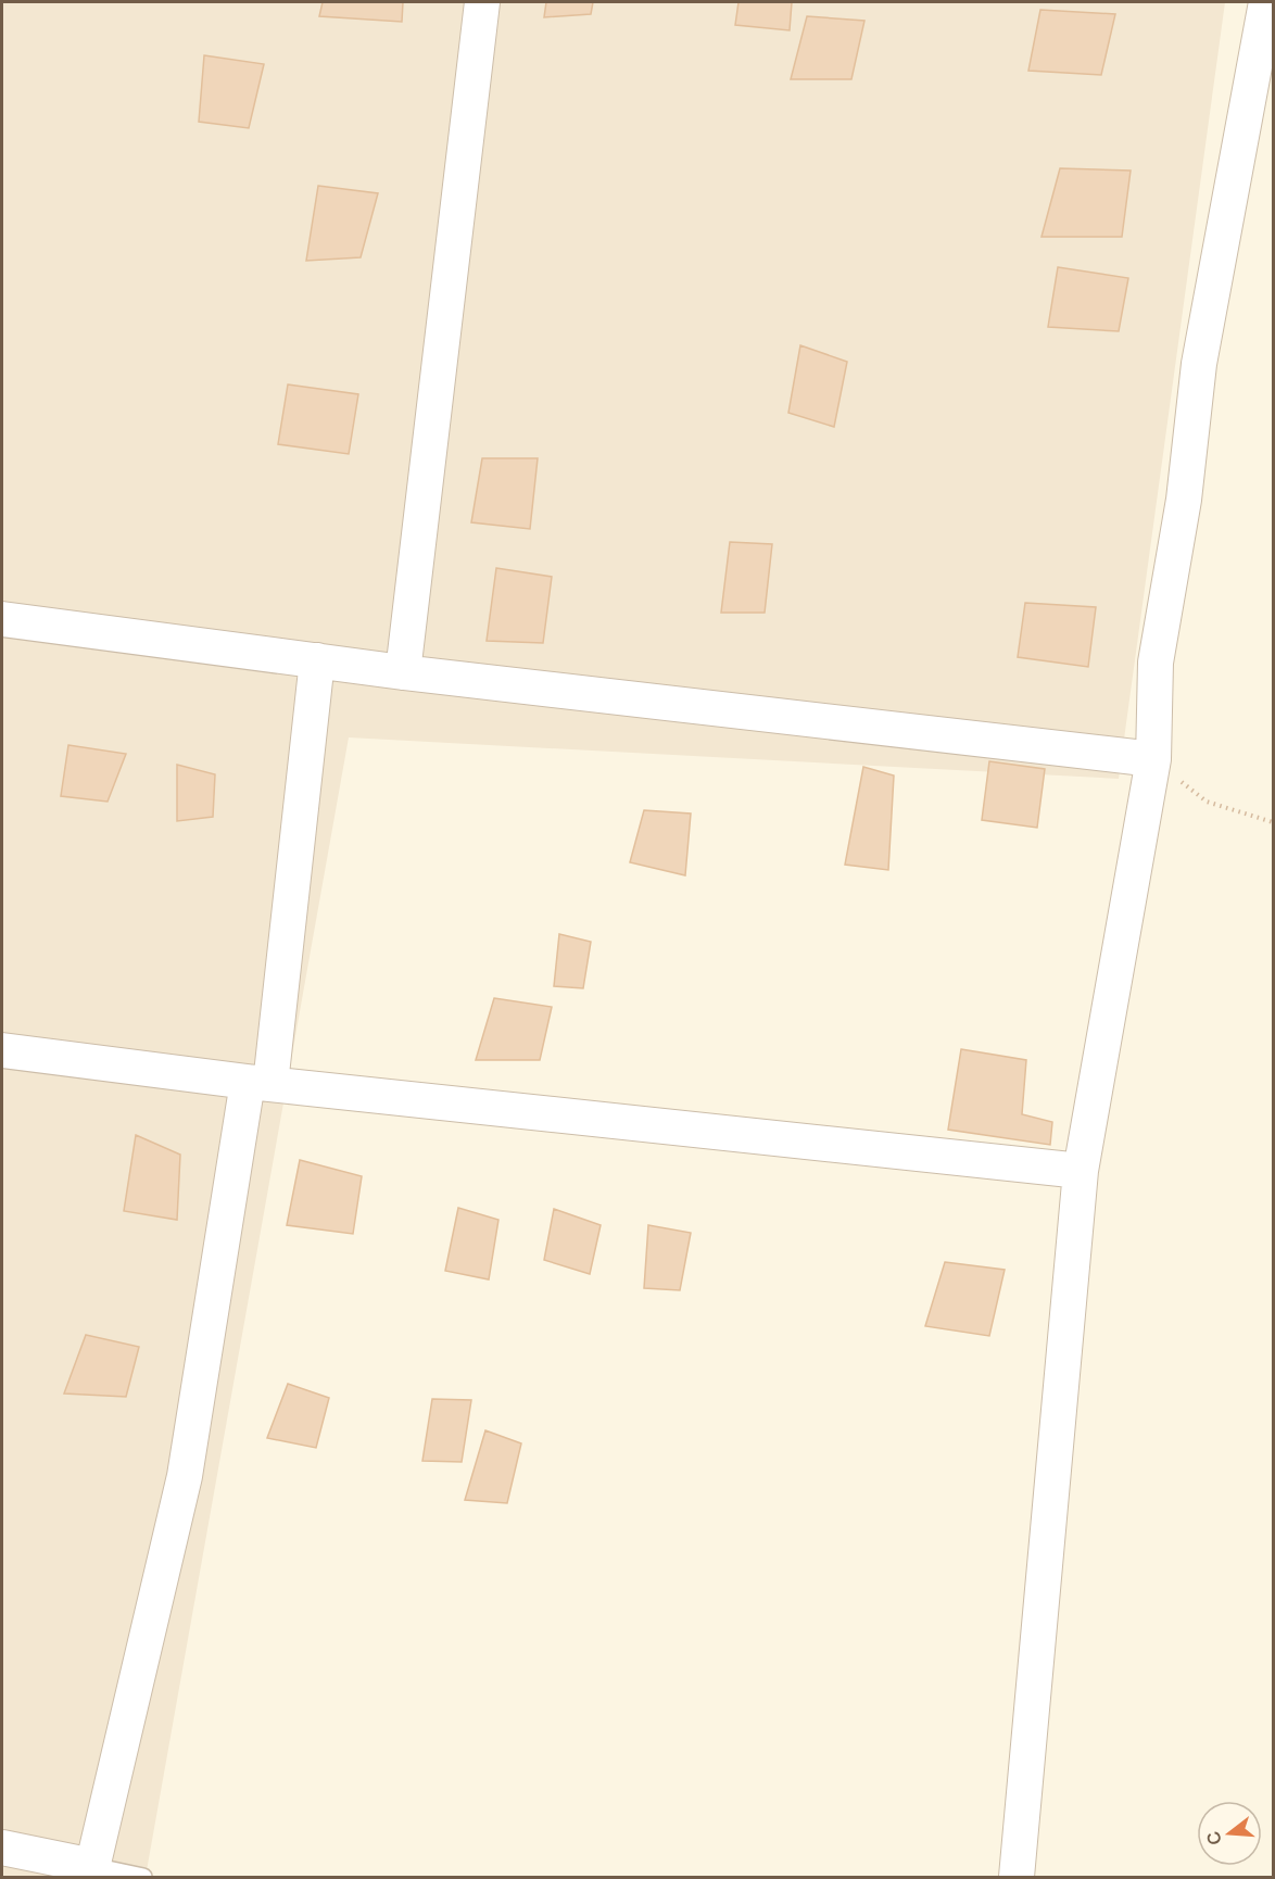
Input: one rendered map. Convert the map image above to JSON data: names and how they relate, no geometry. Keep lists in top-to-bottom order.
{
  "north": "left"
}
